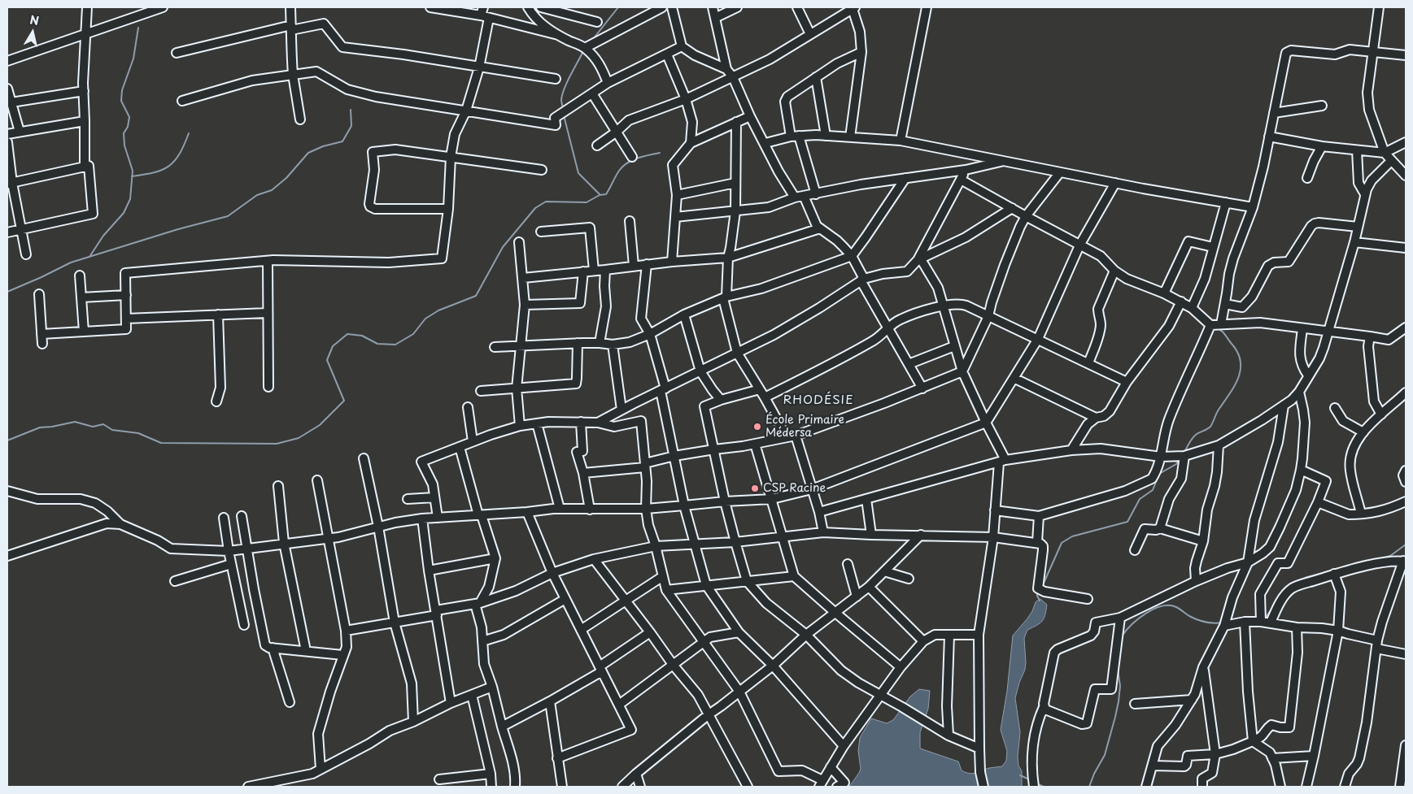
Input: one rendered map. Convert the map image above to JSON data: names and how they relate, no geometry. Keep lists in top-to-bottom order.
{
  "districts": ["RHODÉSIE"],
  "places": ["École Primaire Médersa", "CSP Racine"],
  "north": "top"
}
